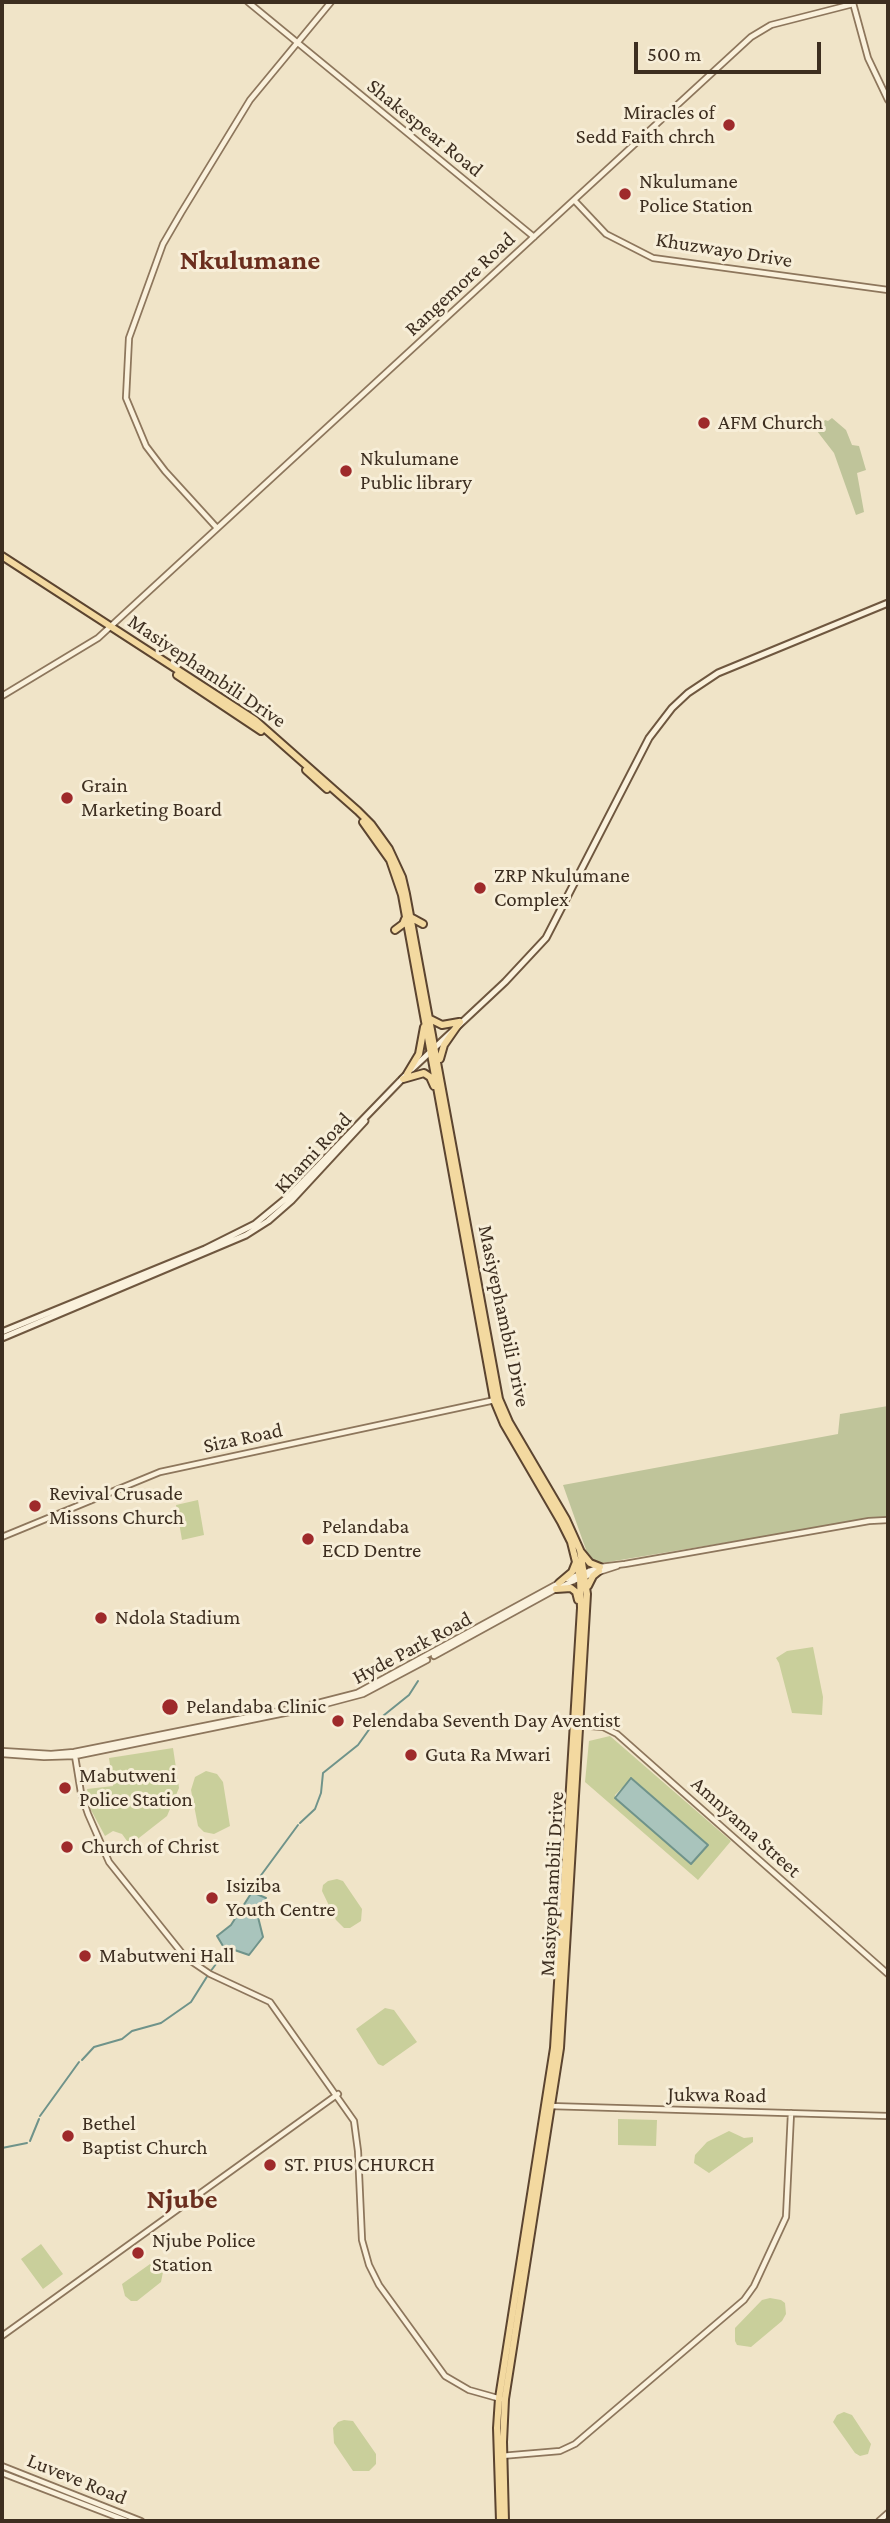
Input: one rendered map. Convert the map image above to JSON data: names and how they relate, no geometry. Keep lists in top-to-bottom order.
{
  "streets": {
    "main road": ["Masiyephambili Drive", "Khami Road"],
    "street": [
      "Shakespear Road",
      "Khuzwayo Drive",
      "Rangemore Road",
      "Siza Road",
      "Hyde Park Road",
      "Amnyama Street",
      "Jukwa Road",
      "Luveve Road"
    ]
  },
  "crossings": [
    ["Shakespear Road", "Rangemore Road"],
    ["Khuzwayo Drive", "Rangemore Road"],
    ["Rangemore Road", "Masiyephambili Drive"],
    ["Masiyephambili Drive", "Khami Road"],
    ["Masiyephambili Drive", "Siza Road"],
    ["Masiyephambili Drive", "Hyde Park Road"],
    ["Masiyephambili Drive", "Amnyama Street"],
    ["Masiyephambili Drive", "Jukwa Road"]
  ],
  "districts": ["Nkulumane", "Njube"],
  "places": [
    "Miracles of Sedd Faith chrch",
    "Nkulumane Police Station",
    "AFM Church",
    "Nkulumane Public library",
    "Grain Marketing Board",
    "ZRP Nkulumane Complex",
    "Revival Crusade Missons Church",
    "Pelandaba ECD Dentre",
    "Ndola Stadium",
    "Pelandaba Clinic",
    "Pelendaba Seventh Day Aventist",
    "Guta Ra Mwari",
    "Mabutweni Police Station",
    "Church of Christ",
    "Isiziba Youth Centre",
    "Mabutweni Hall",
    "Bethel Baptist Church",
    "ST. PIUS CHURCH",
    "Njube Police Station"
  ],
  "scale_bar": "500 m"
}
